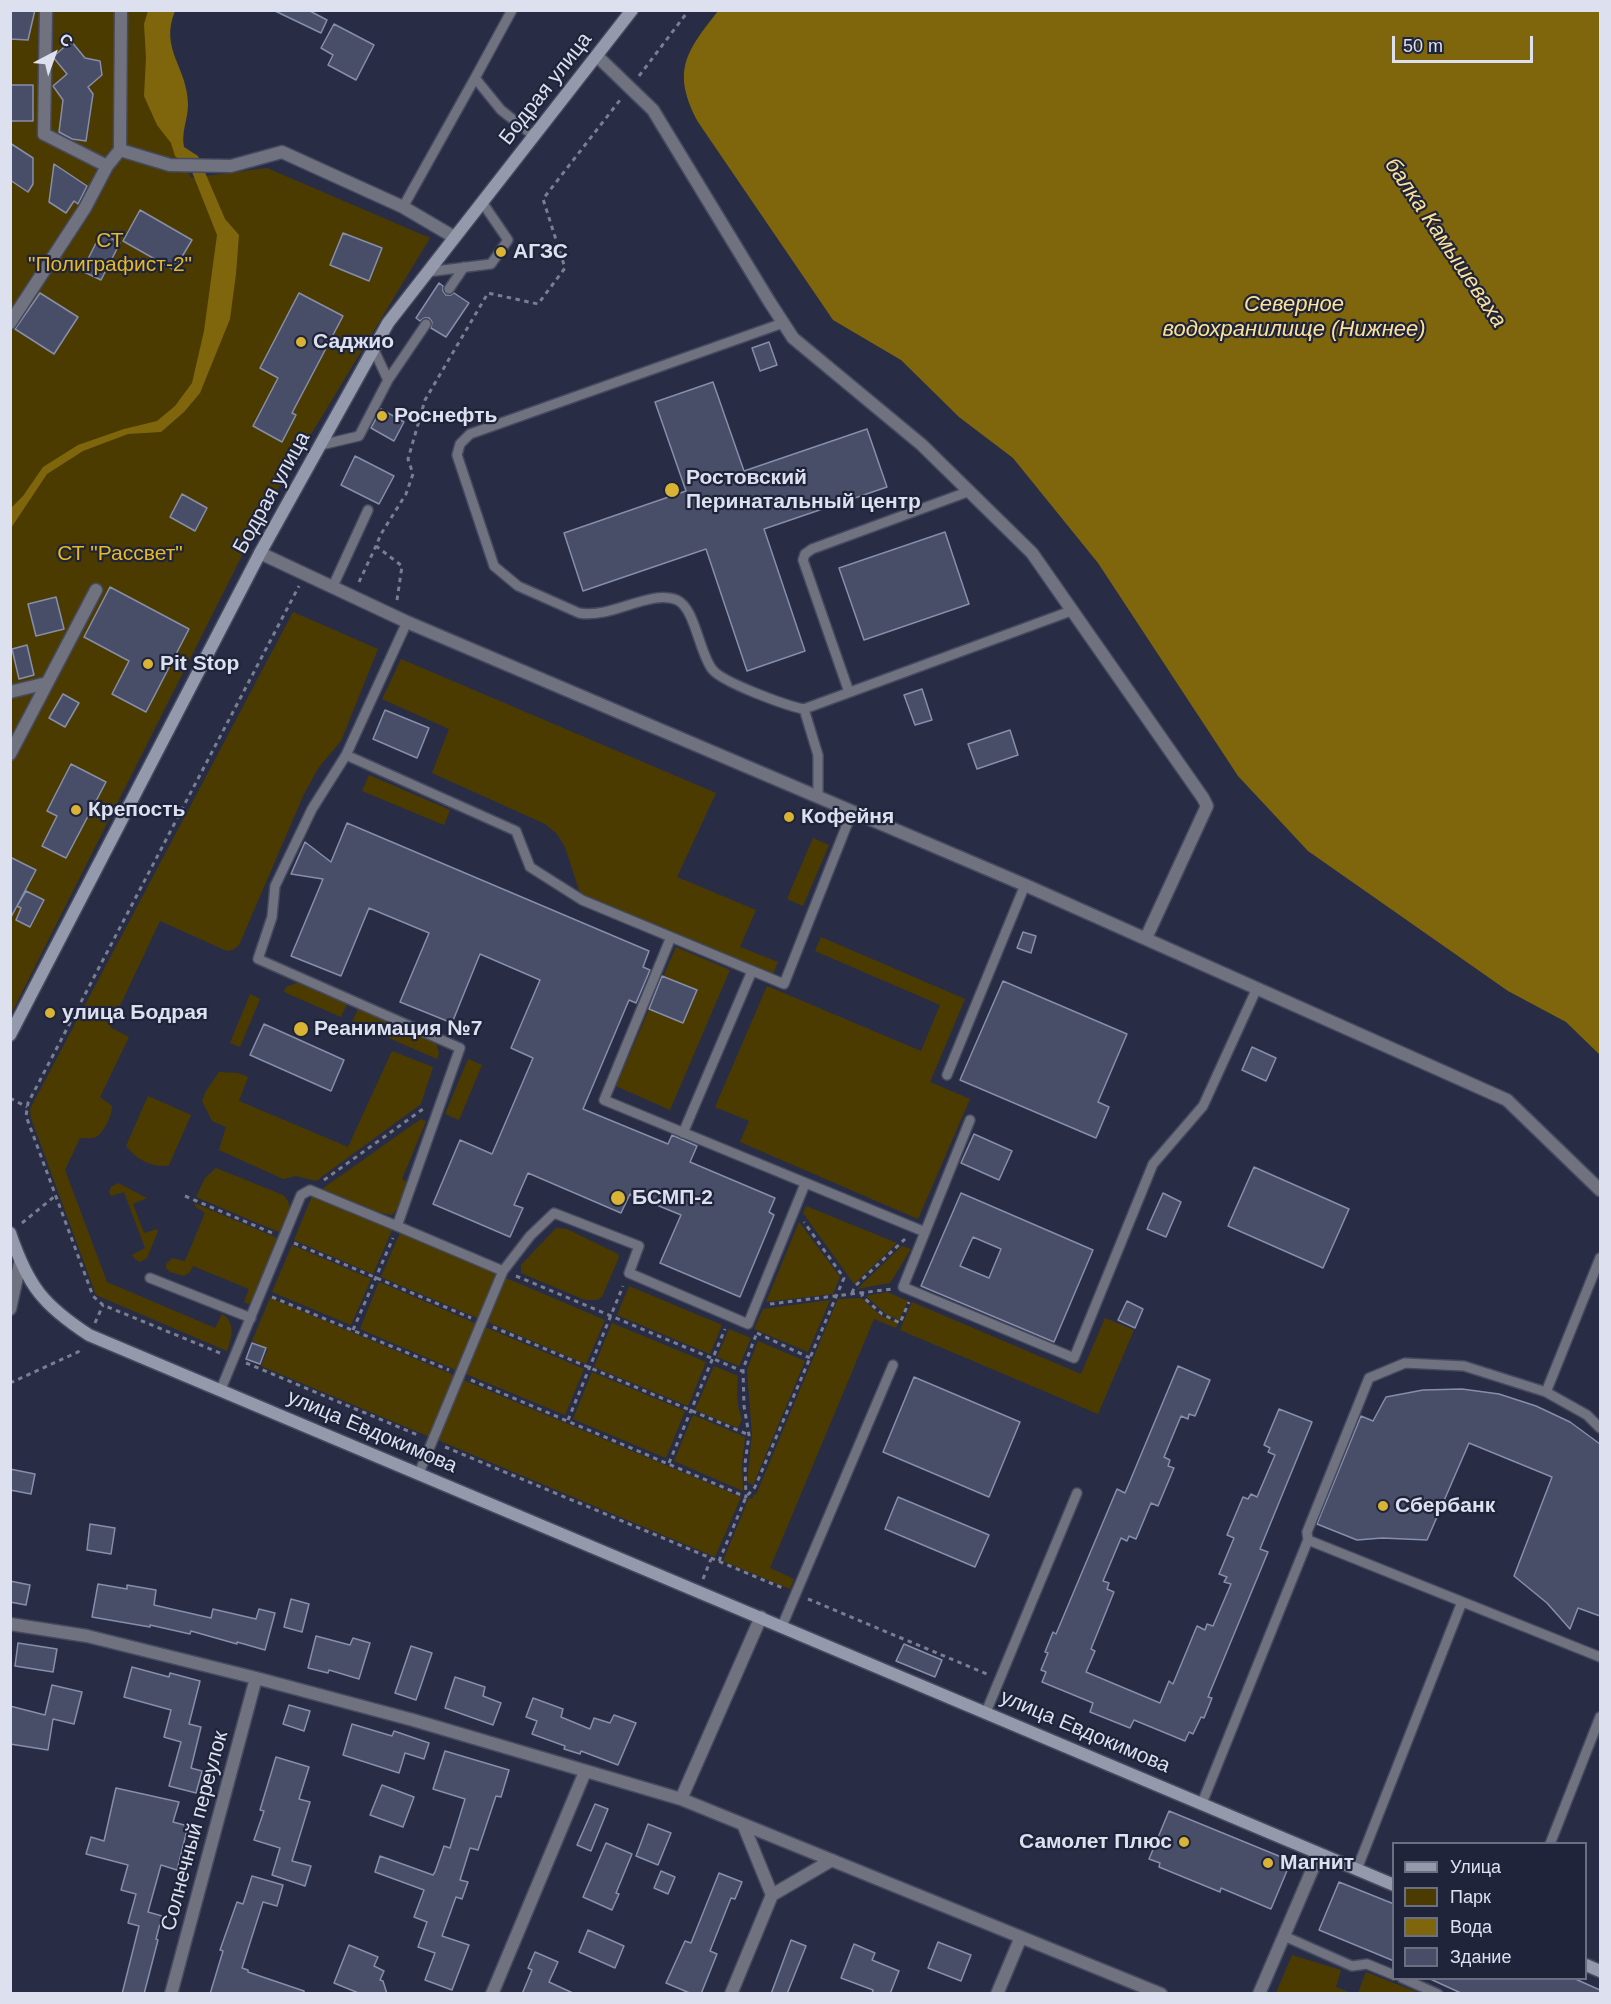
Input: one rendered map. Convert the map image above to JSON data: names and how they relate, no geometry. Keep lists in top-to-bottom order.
{
  "streets": {
    "main road": ["Бодрая улица", "улица Евдокимова"],
    "street": ["Солнечный переулок"]
  },
  "water": ["балка Камышеваха", "Северное водохранилище (Нижнее)"],
  "parks": ["СТ \"Полиграфист-2\"", "СТ \"Рассвет\""],
  "places": [
    "АГЗС",
    "Саджио",
    "Роснефть",
    "Ростовский Перинатальный центр",
    "Pit Stop",
    "Крепость",
    "Кофейня",
    "улица Бодрая",
    "Реанимация №7",
    "БСМП-2",
    "Сбербанк",
    "Самолет Плюс",
    "Магнит"
  ],
  "legend": [
    "Улица",
    "Парк",
    "Вода",
    "Здание"
  ],
  "scale_bar": "50 m",
  "north": "top right"
}
